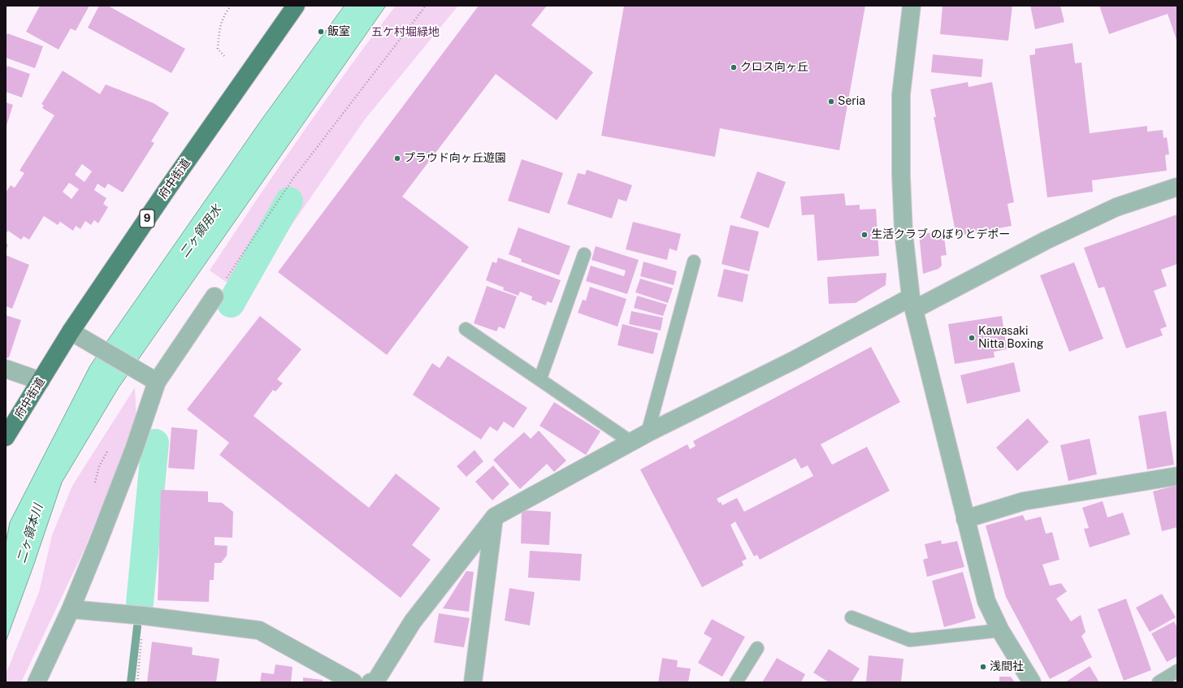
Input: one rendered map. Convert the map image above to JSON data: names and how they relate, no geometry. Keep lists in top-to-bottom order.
{
  "streets": {
    "main road": ["府中街道", "9"]
  },
  "water": ["二ヶ領用水", "二ヶ領本川"],
  "parks": ["五ケ村堀緑地"],
  "places": [
    "飯室",
    "クロス向ヶ丘",
    "Seria",
    "プラウド向ヶ丘遊園",
    "生活クラブ のぼりとデポー",
    "Kawasaki Nitta Boxing",
    "浅間社"
  ]
}
